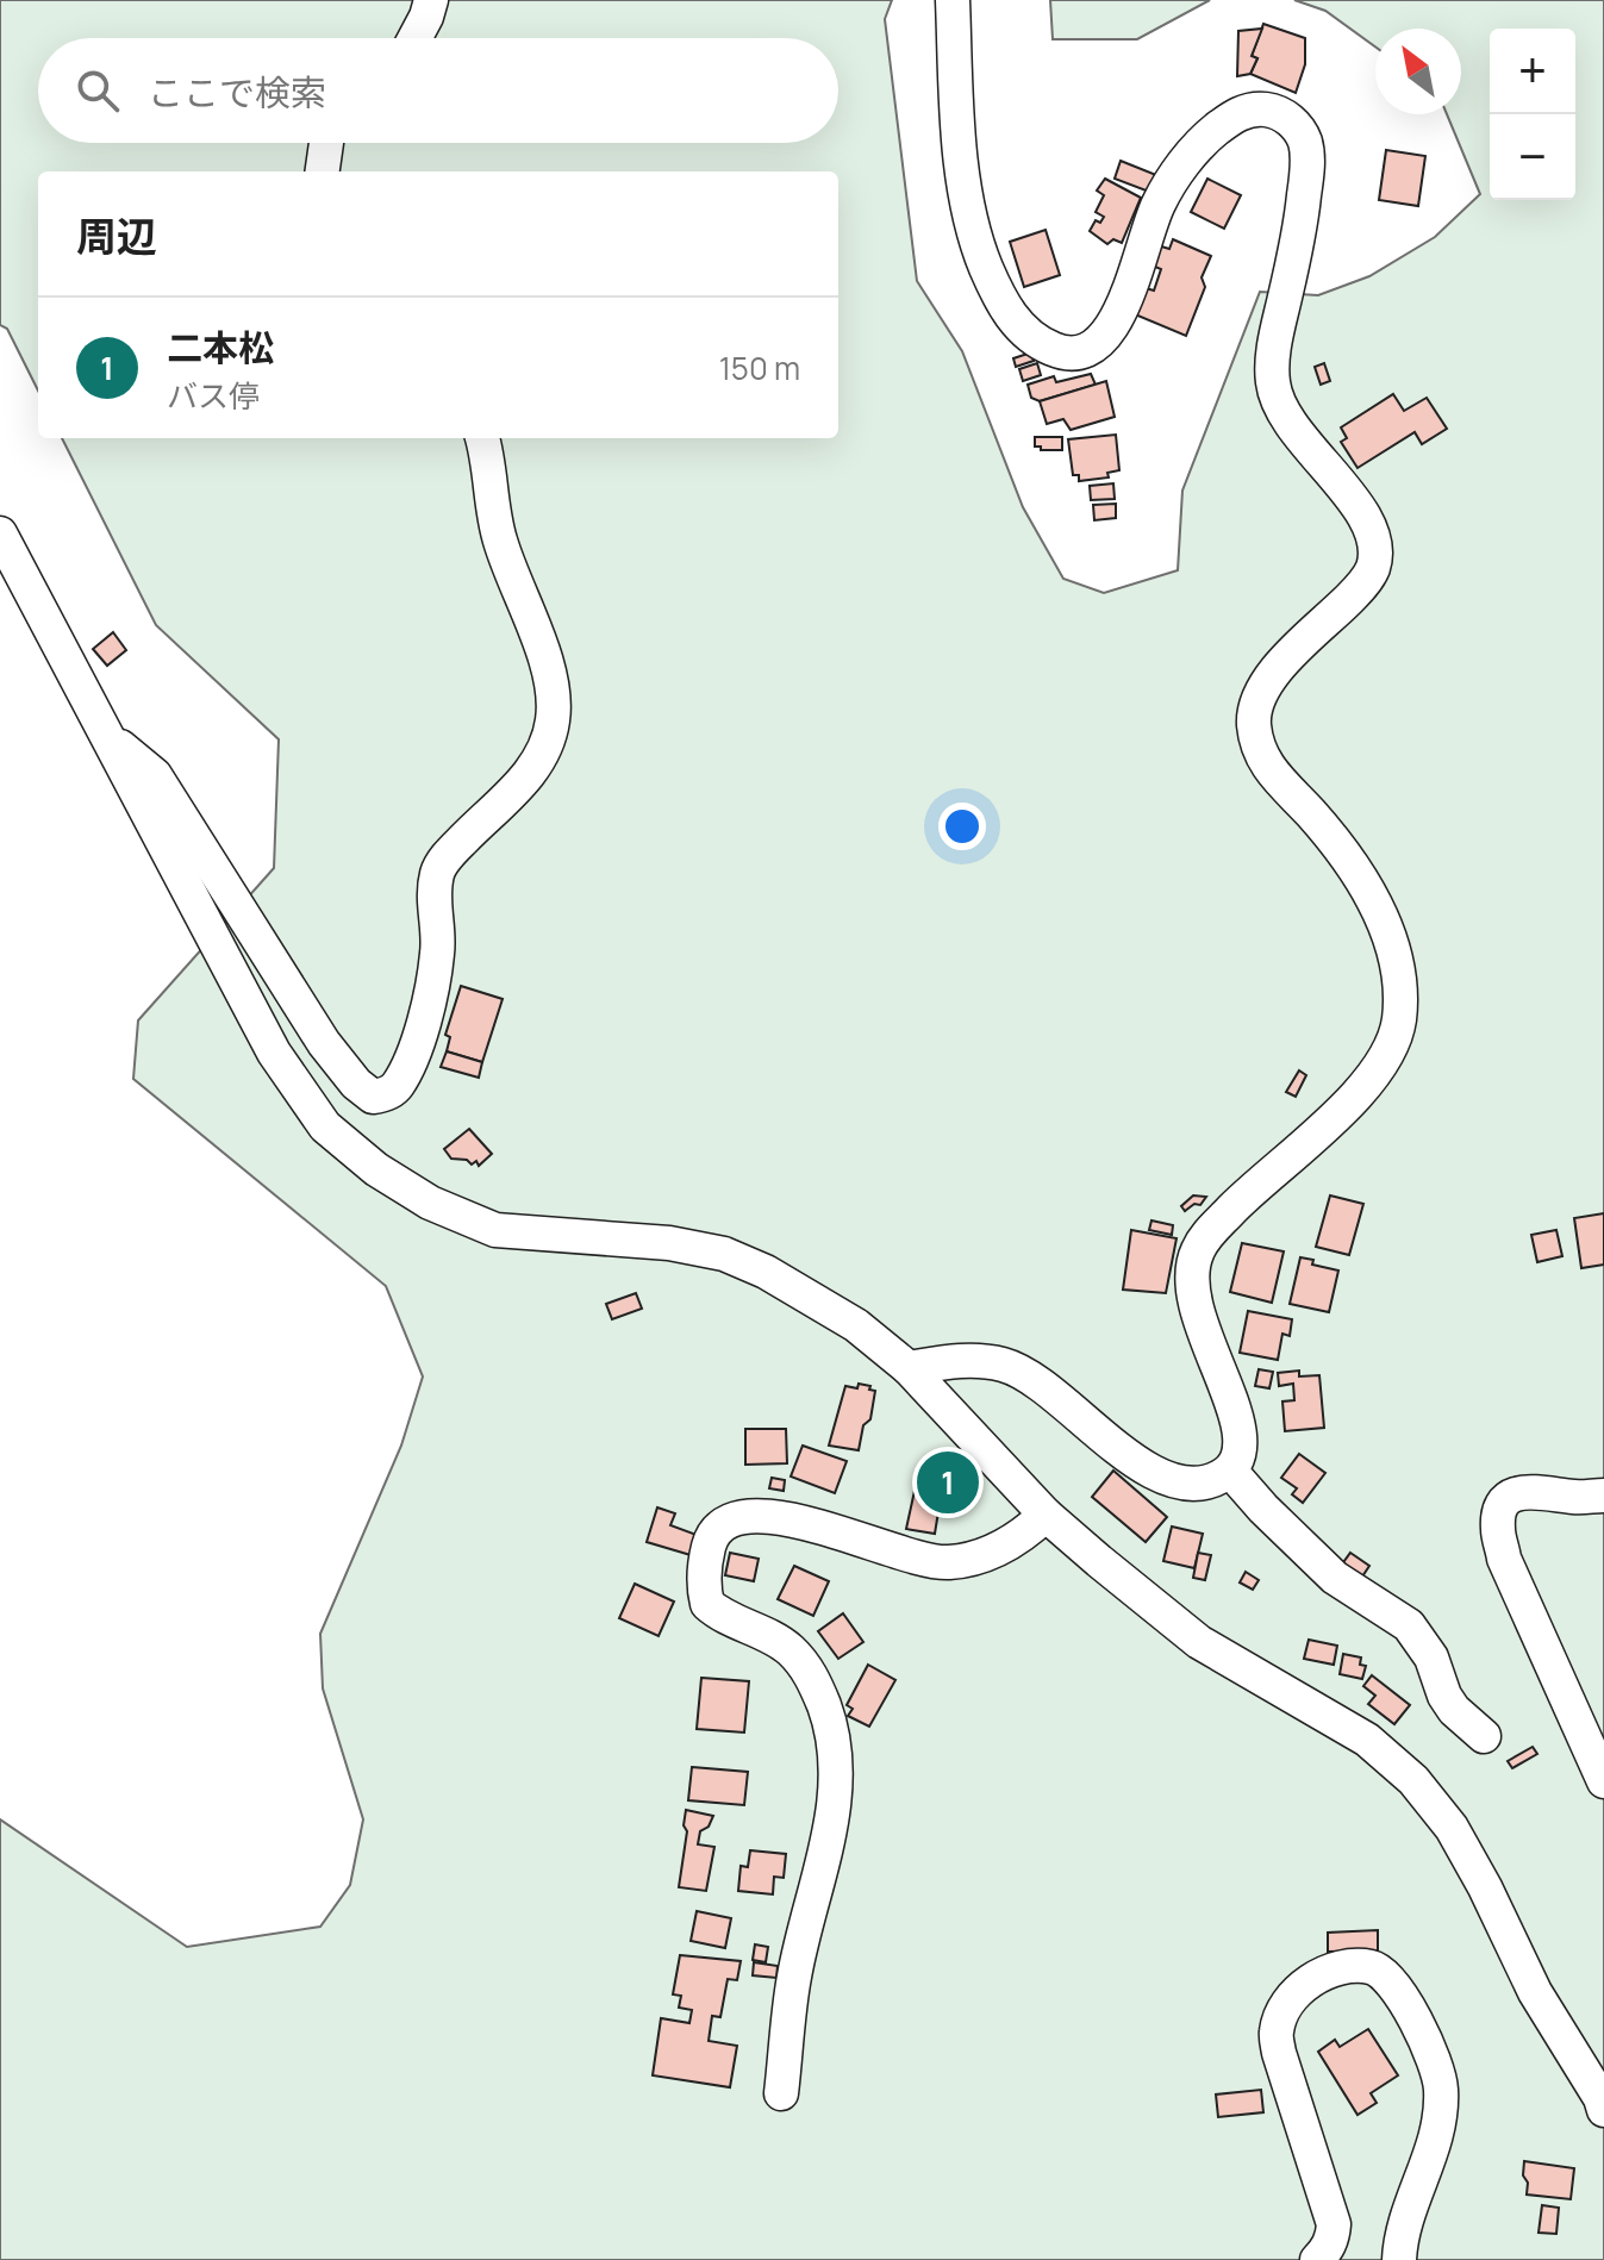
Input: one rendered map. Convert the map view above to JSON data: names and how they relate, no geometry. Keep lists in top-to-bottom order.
{
  "north": "top left",
  "page": {
    "map_buttons": ["+", "−"],
    "search": "ここで検索",
    "heading": "周辺",
    "list": [
      {
        "mark": "1",
        "name": "二本松",
        "note": "バス停",
        "value": "150 m"
      }
    ],
    "pins": "1"
  }
}
